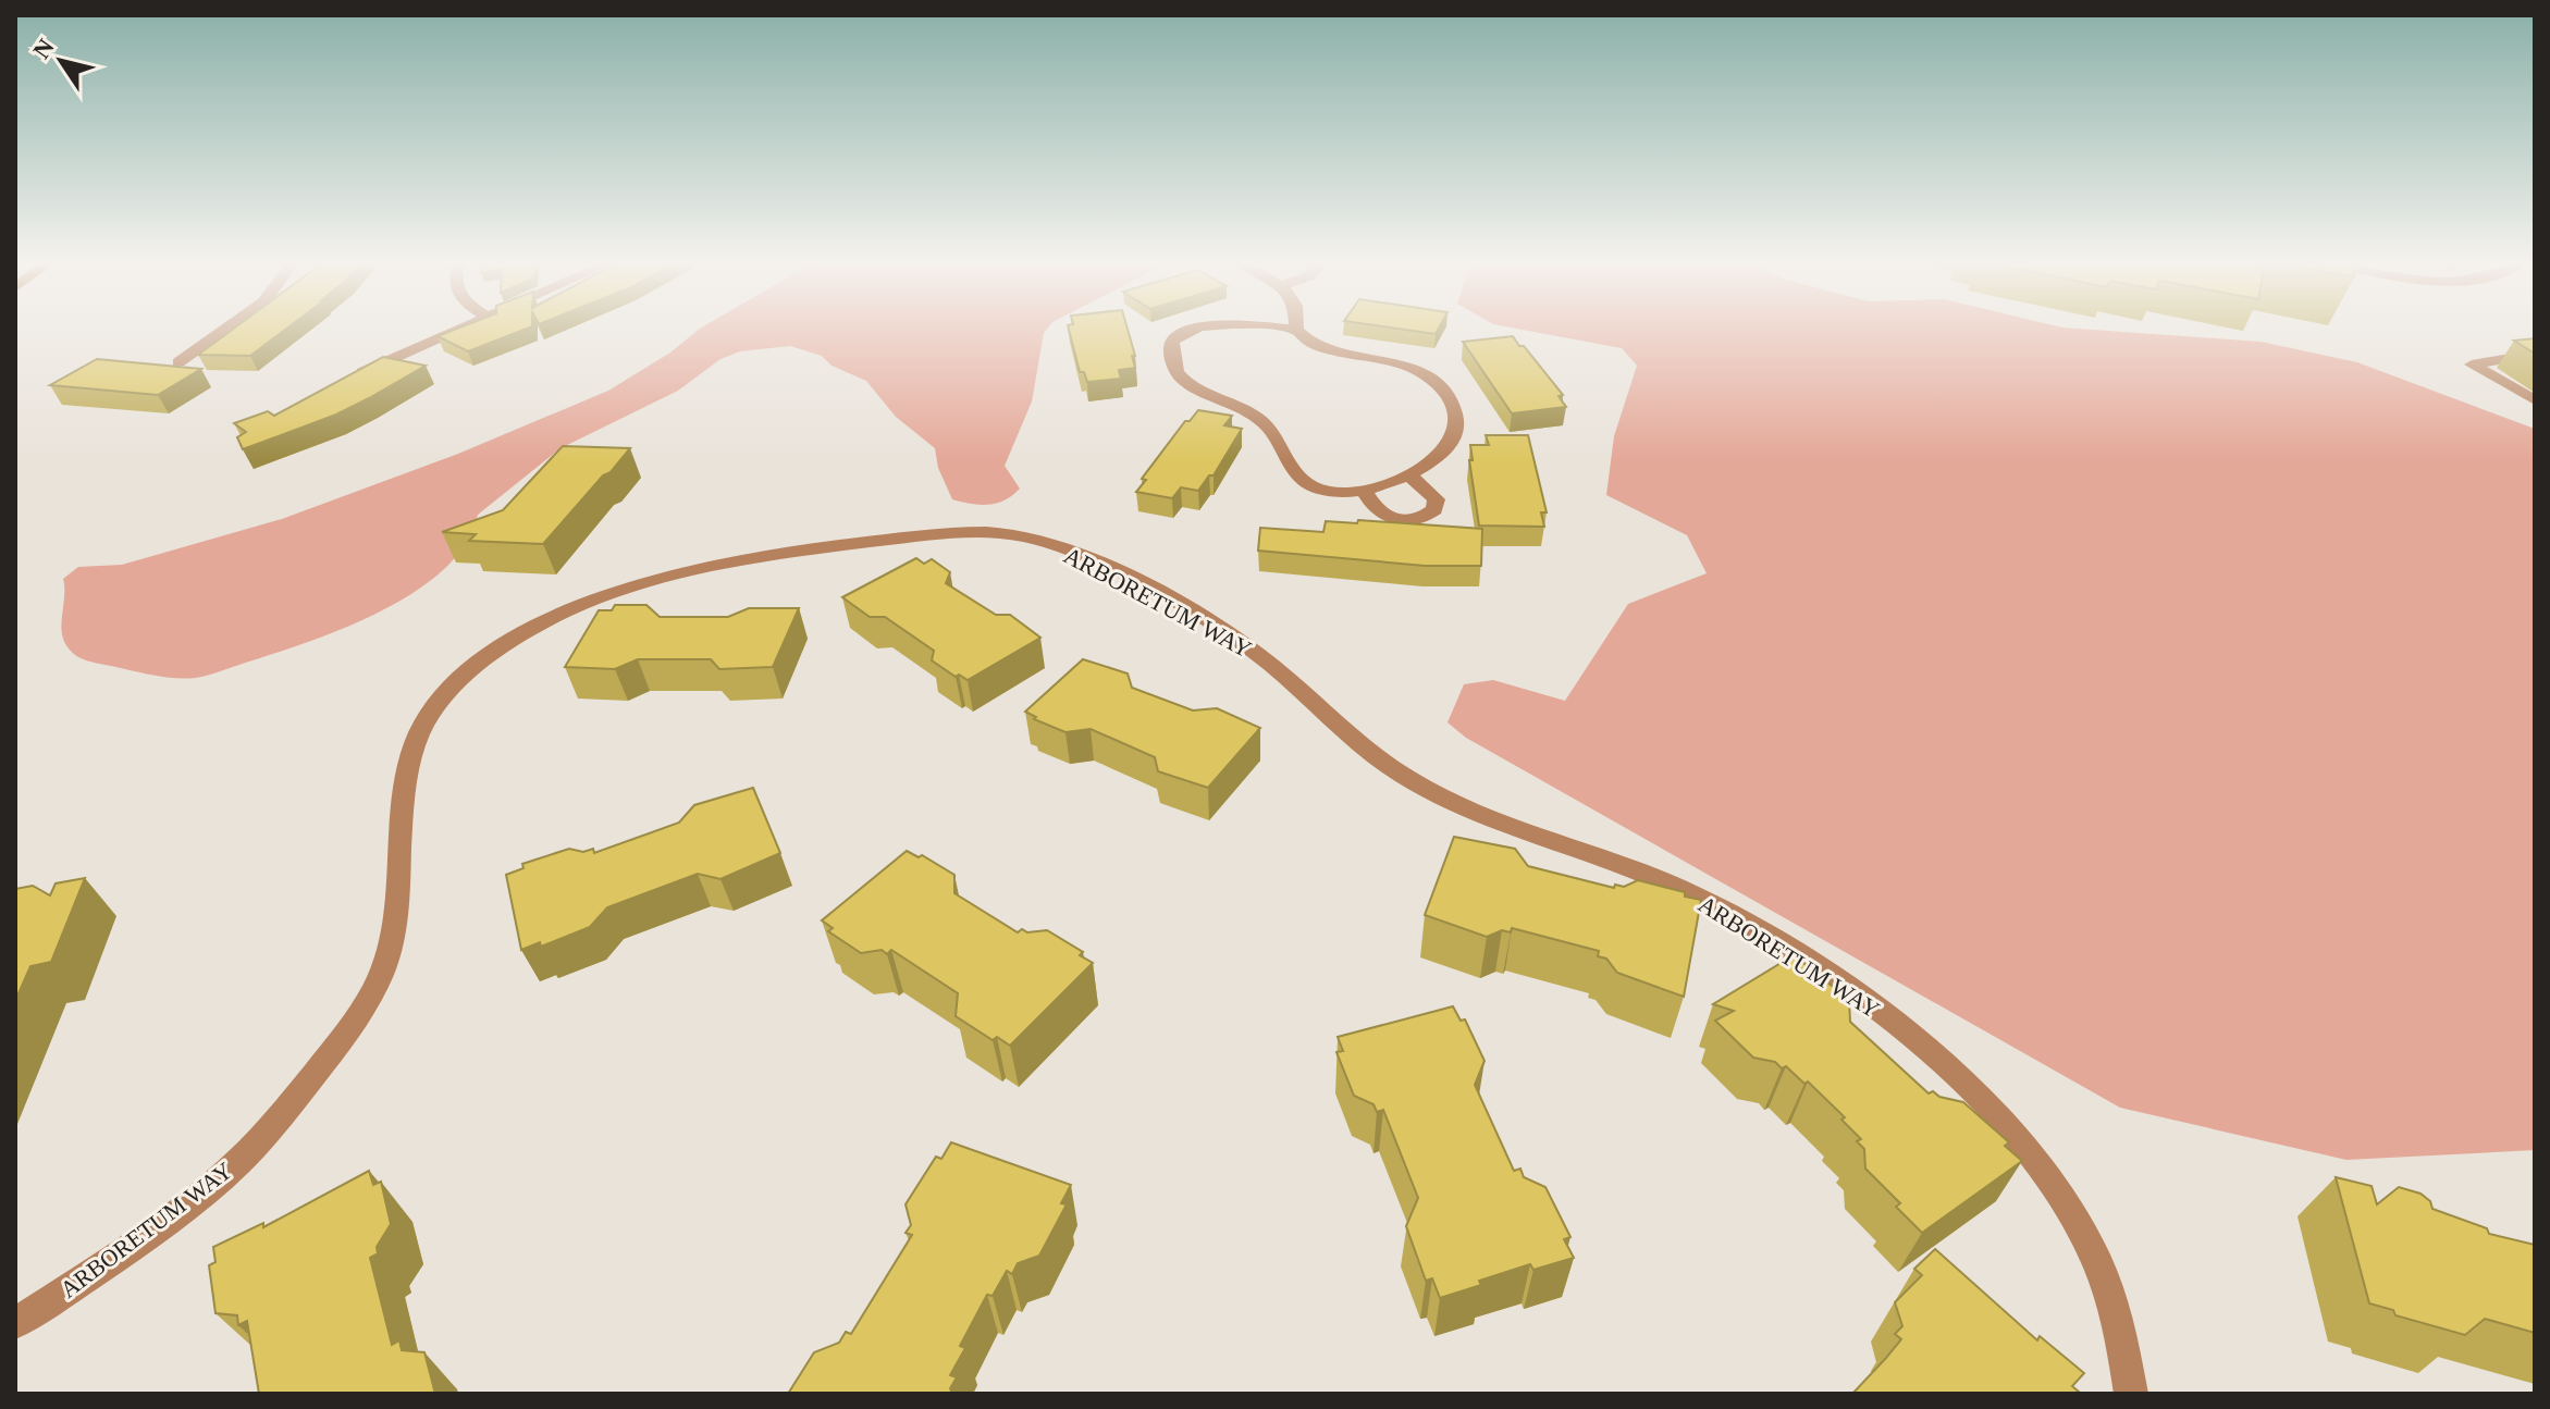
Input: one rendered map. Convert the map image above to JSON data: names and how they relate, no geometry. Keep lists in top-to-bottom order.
{
  "streets": {
    "street": ["ARBORETUM WAY"]
  },
  "north": "top left"
}
